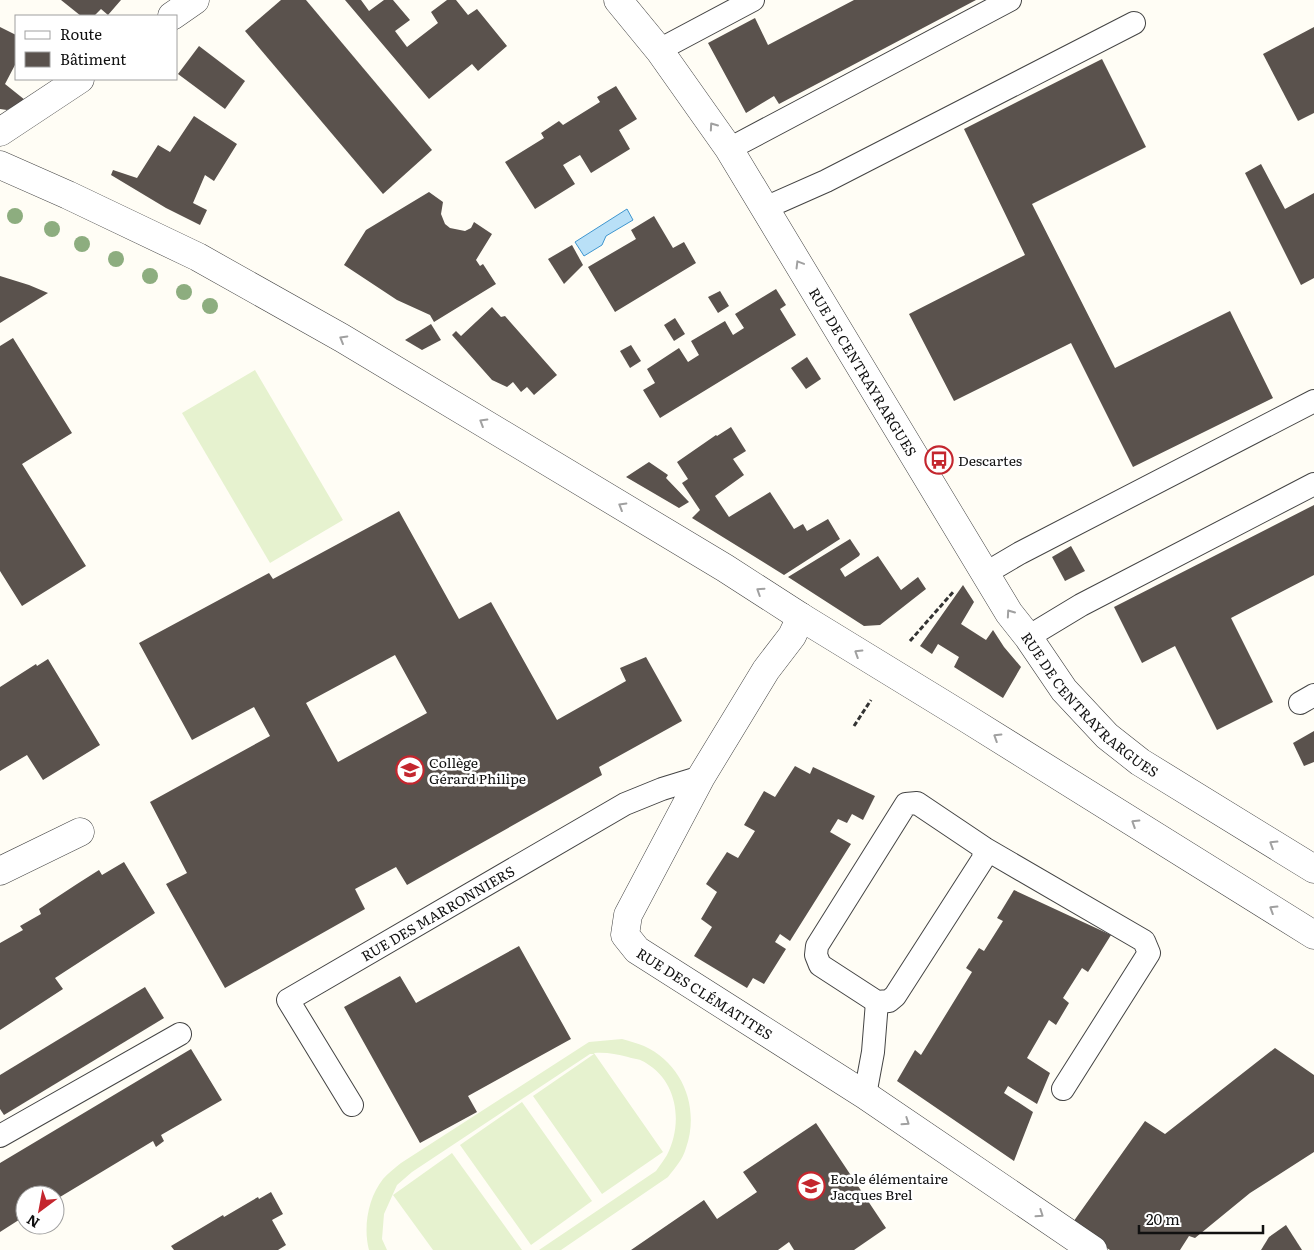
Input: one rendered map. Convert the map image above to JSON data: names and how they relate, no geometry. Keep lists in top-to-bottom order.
{
  "streets": {
    "street": ["RUE DE CENTRAYRARGUES", "RUE DES CLÉMATITES"],
    "lane": ["RUE DES MARRONNIERS"]
  },
  "crossings": [
    ["RUE DES MARRONNIERS", "RUE DES CLÉMATITES"]
  ],
  "places": {
    "bus stop": ["Descartes"],
    "school or university": ["Collège Gérard Philipe", "Ecole élémentaire Jacques Brel"]
  },
  "legend": ["Route", "Bâtiment"],
  "scale_bar": "20 m",
  "north": "bottom left"
}
